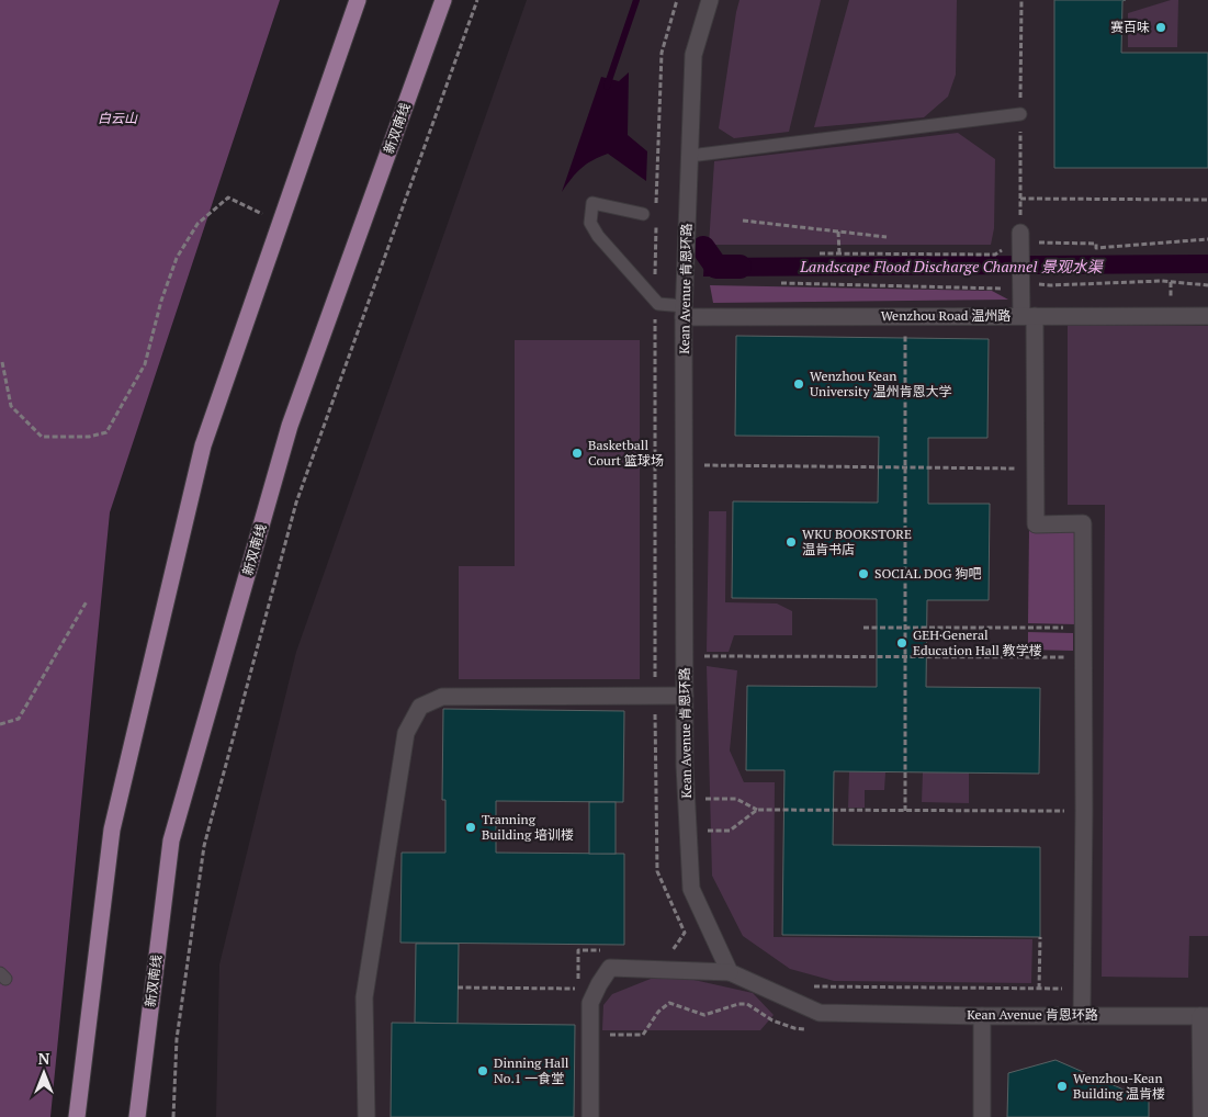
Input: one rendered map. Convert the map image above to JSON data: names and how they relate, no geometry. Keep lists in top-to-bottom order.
{
  "streets": {
    "main road": ["新双南线"],
    "street": ["Kean Avenue 肯恩环路", "Wenzhou Road 温州路"]
  },
  "crossings": [
    ["Kean Avenue 肯恩环路", "Wenzhou Road 温州路"]
  ],
  "water": ["Landscape Flood Discharge Channel 景观水渠"],
  "parks": ["白云山"],
  "places": [
    "赛百味",
    "Wenzhou Kean University 温州肯恩大学",
    "Basketball Court 篮球场",
    "WKU BOOKSTORE 温肯书店",
    "SOCIAL DOG 狗吧",
    "GEH·General Education Hall 教学楼",
    "Tranning Building 培训楼",
    "Dinning Hall No.1 一食堂",
    "Wenzhou-Kean Building 温肯楼"
  ],
  "north": "top"
}
